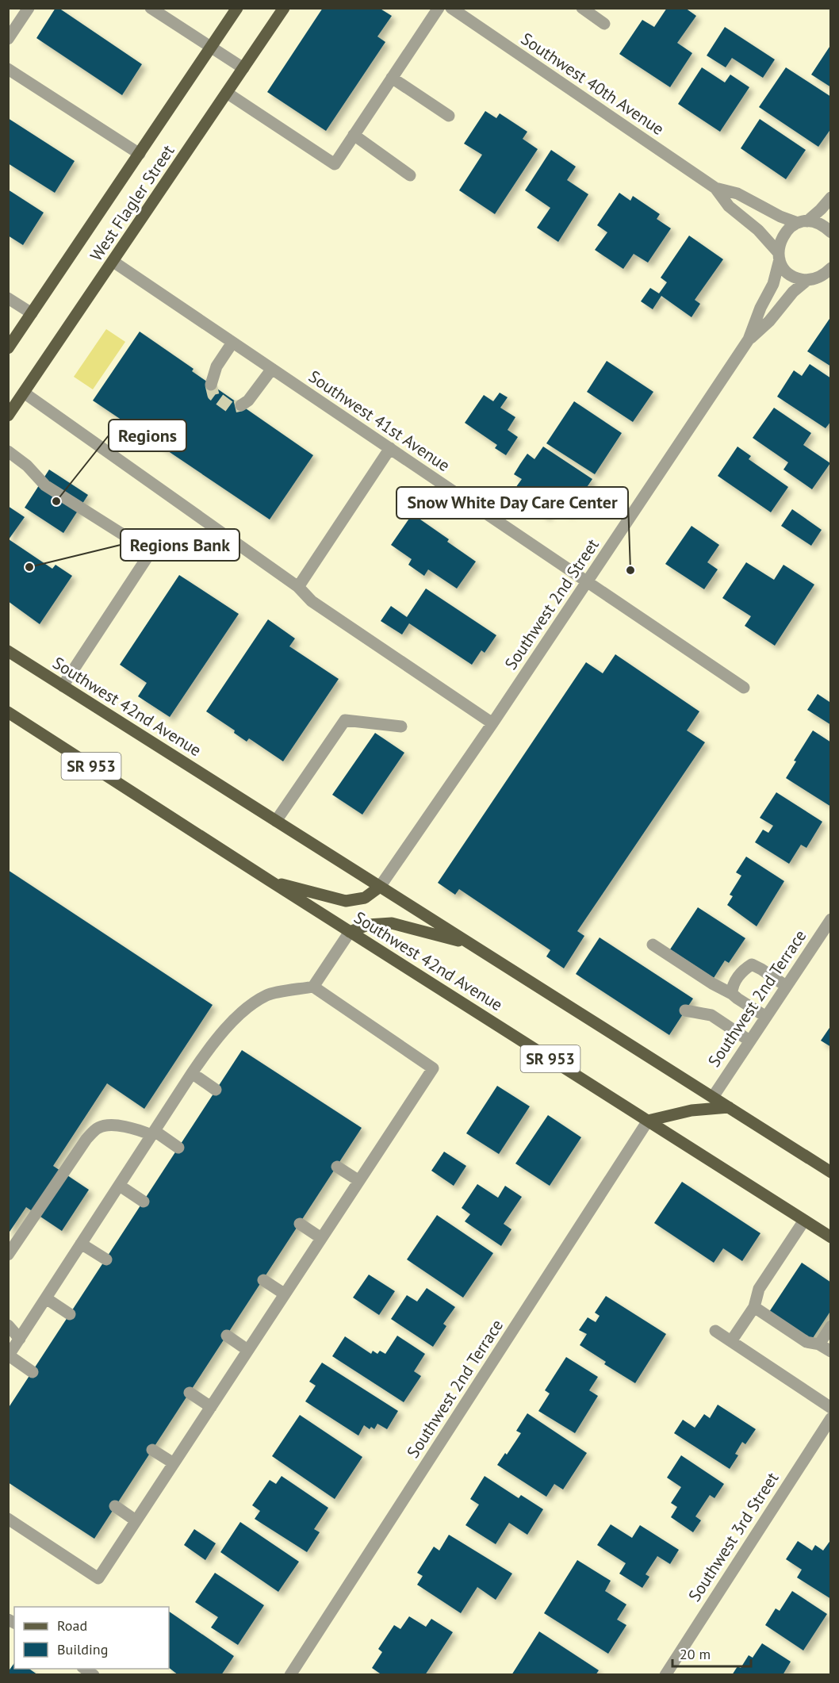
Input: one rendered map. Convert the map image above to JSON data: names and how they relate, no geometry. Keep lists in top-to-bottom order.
{
  "streets": {
    "main road": ["West Flagler Street", "Southwest 42nd Avenue", "SR 953"],
    "street": [
      "Southwest 40th Avenue",
      "Southwest 41st Avenue",
      "Southwest 2nd Street",
      "Southwest 2nd Terrace",
      "Southwest 3rd Street"
    ]
  },
  "crossings": [
    ["Southwest 40th Avenue", "Southwest 2nd Street"],
    ["West Flagler Street", "Southwest 41st Avenue"],
    ["Southwest 41st Avenue", "Southwest 2nd Street"],
    ["Southwest 2nd Street", "Southwest 42nd Avenue"],
    ["Southwest 42nd Avenue", "Southwest 2nd Terrace"]
  ],
  "places": ["Regions", "Regions Bank", "Snow White Day Care Center"],
  "legend": ["Road", "Building"],
  "scale_bar": "20 m"
}
